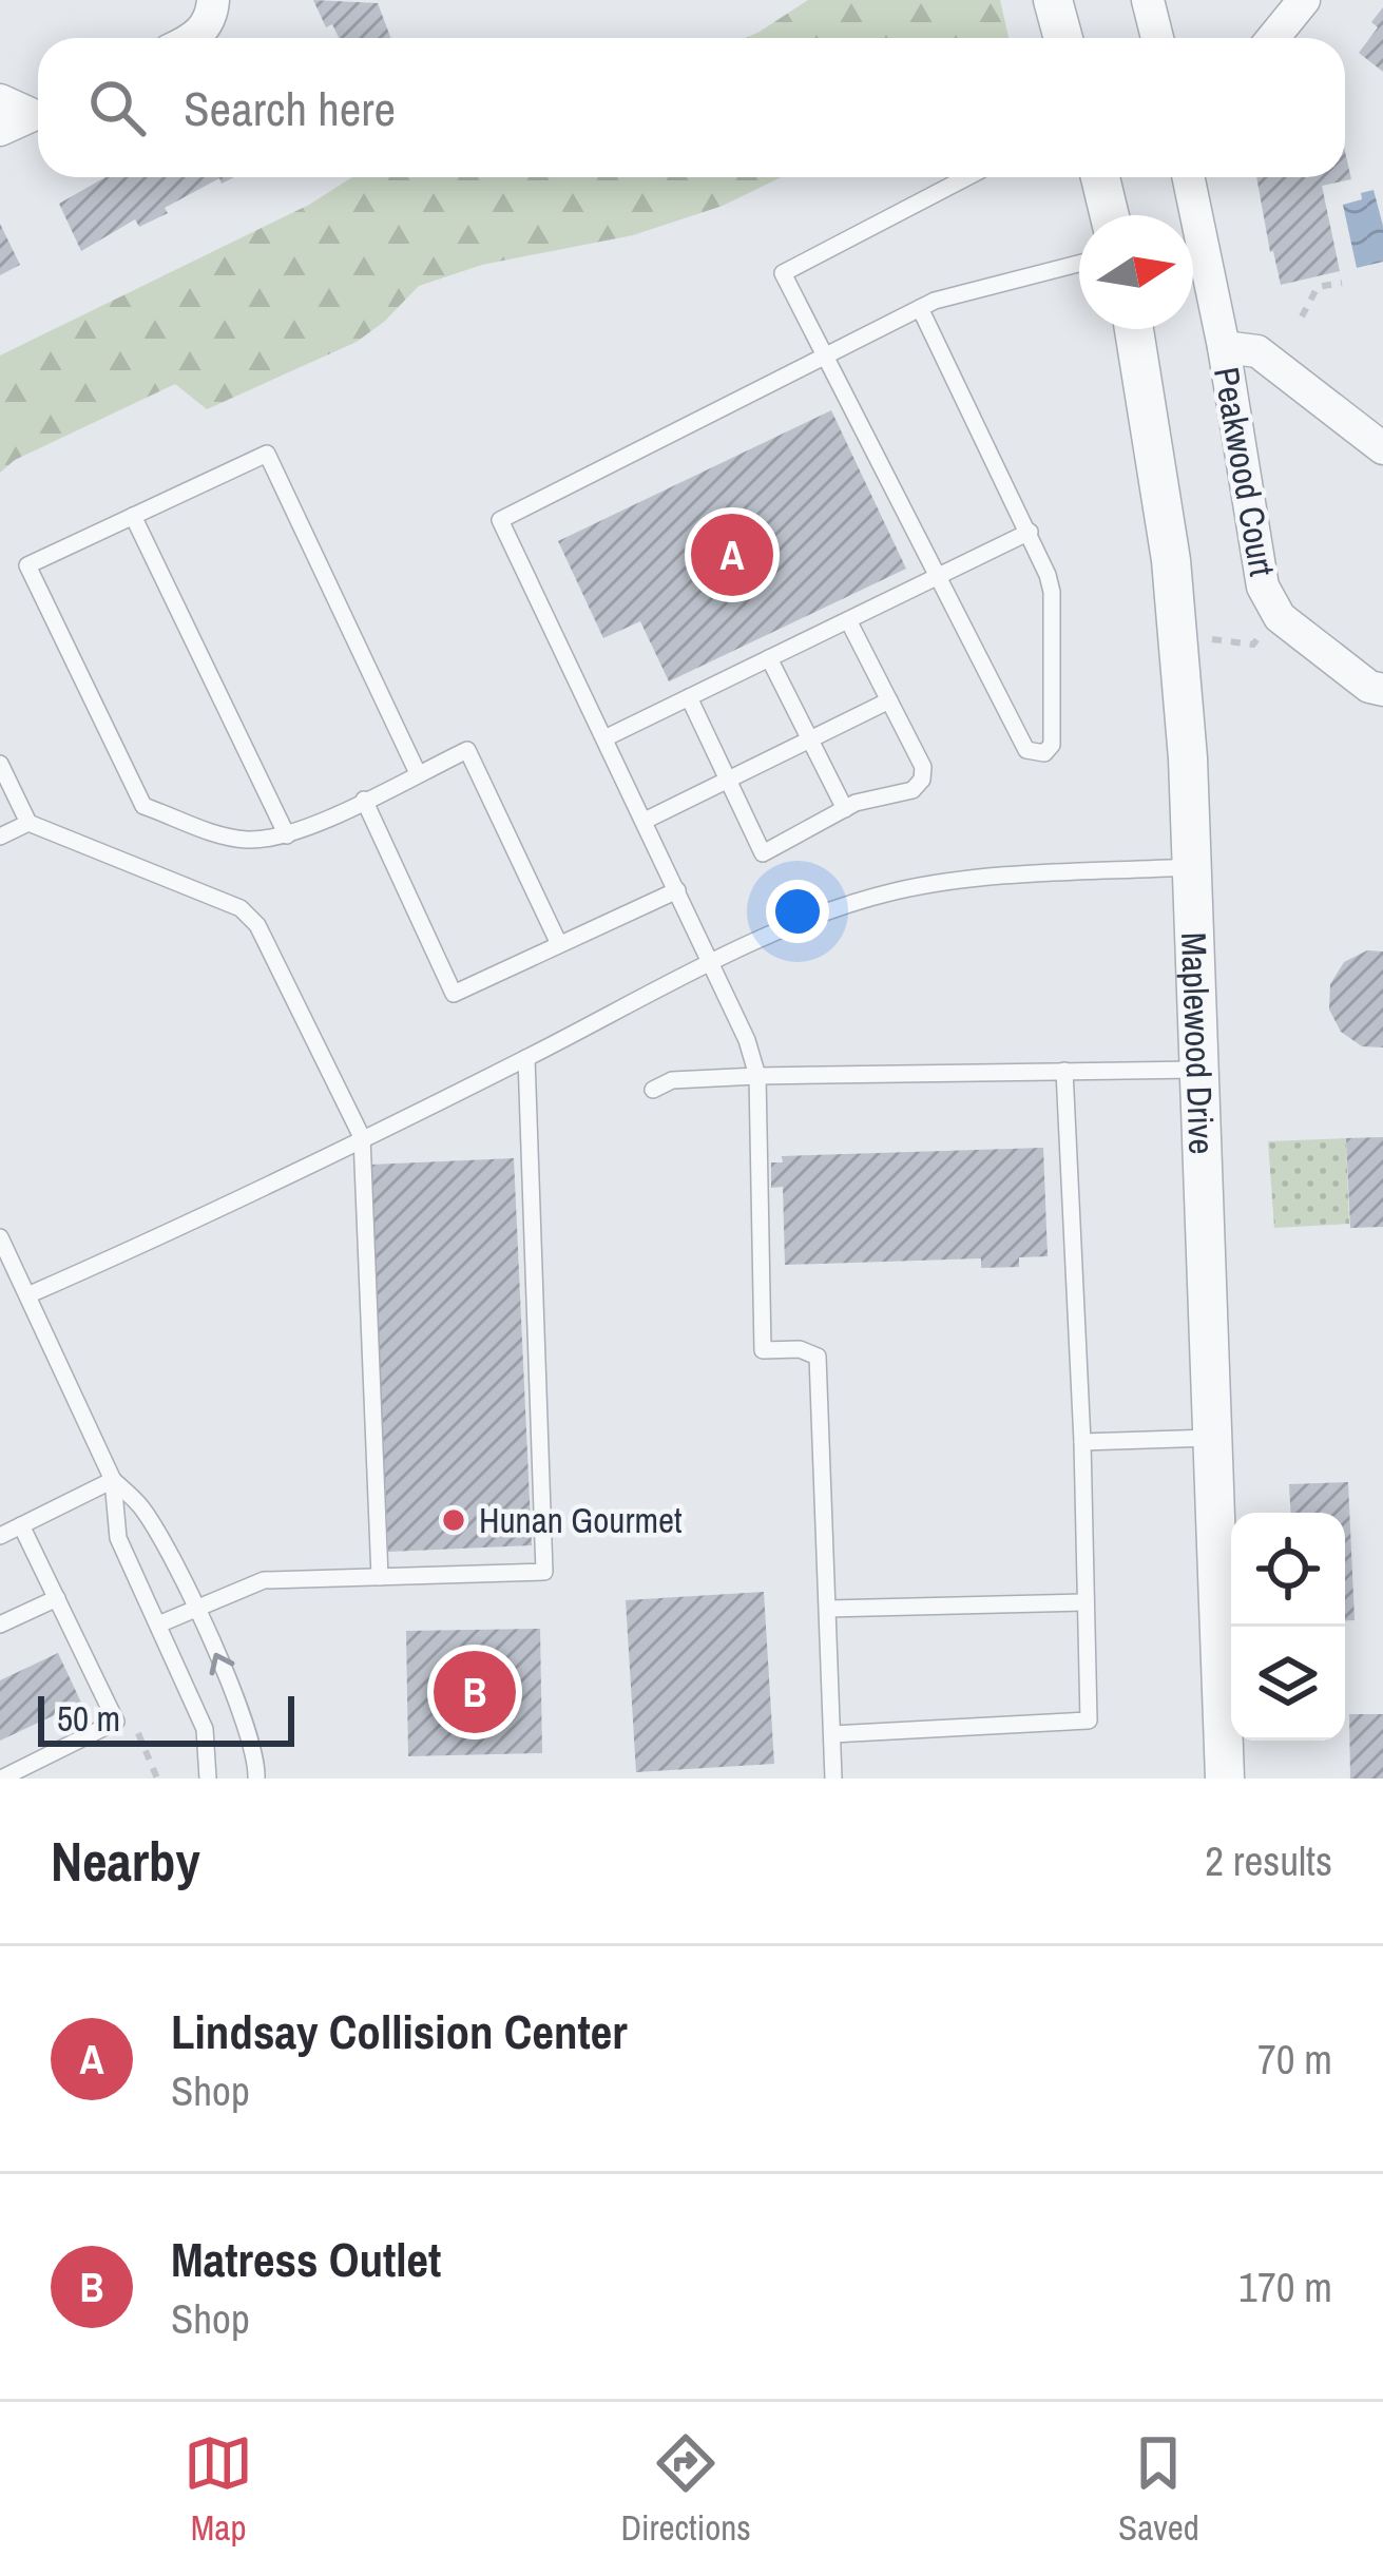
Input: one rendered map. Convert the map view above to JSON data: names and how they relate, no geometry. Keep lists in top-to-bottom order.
{
  "streets": {
    "street": ["Peakwood Court", "Maplewood Drive"]
  },
  "places": ["Hunan Gourmet"],
  "scale_bar": "50 m",
  "north": "right",
  "page": {
    "search": "Search here",
    "pins": ["A", "B"],
    "scale": "50 m",
    "heading": ["Nearby", "2 results"],
    "list": [
      {
        "mark": "A",
        "name": "Lindsay Collision Center",
        "note": "Shop",
        "value": "70 m"
      },
      {
        "mark": "B",
        "name": "Matress Outlet",
        "note": "Shop",
        "value": "170 m"
      }
    ],
    "nav": ["Map", "Directions", "Saved"]
  }
}
